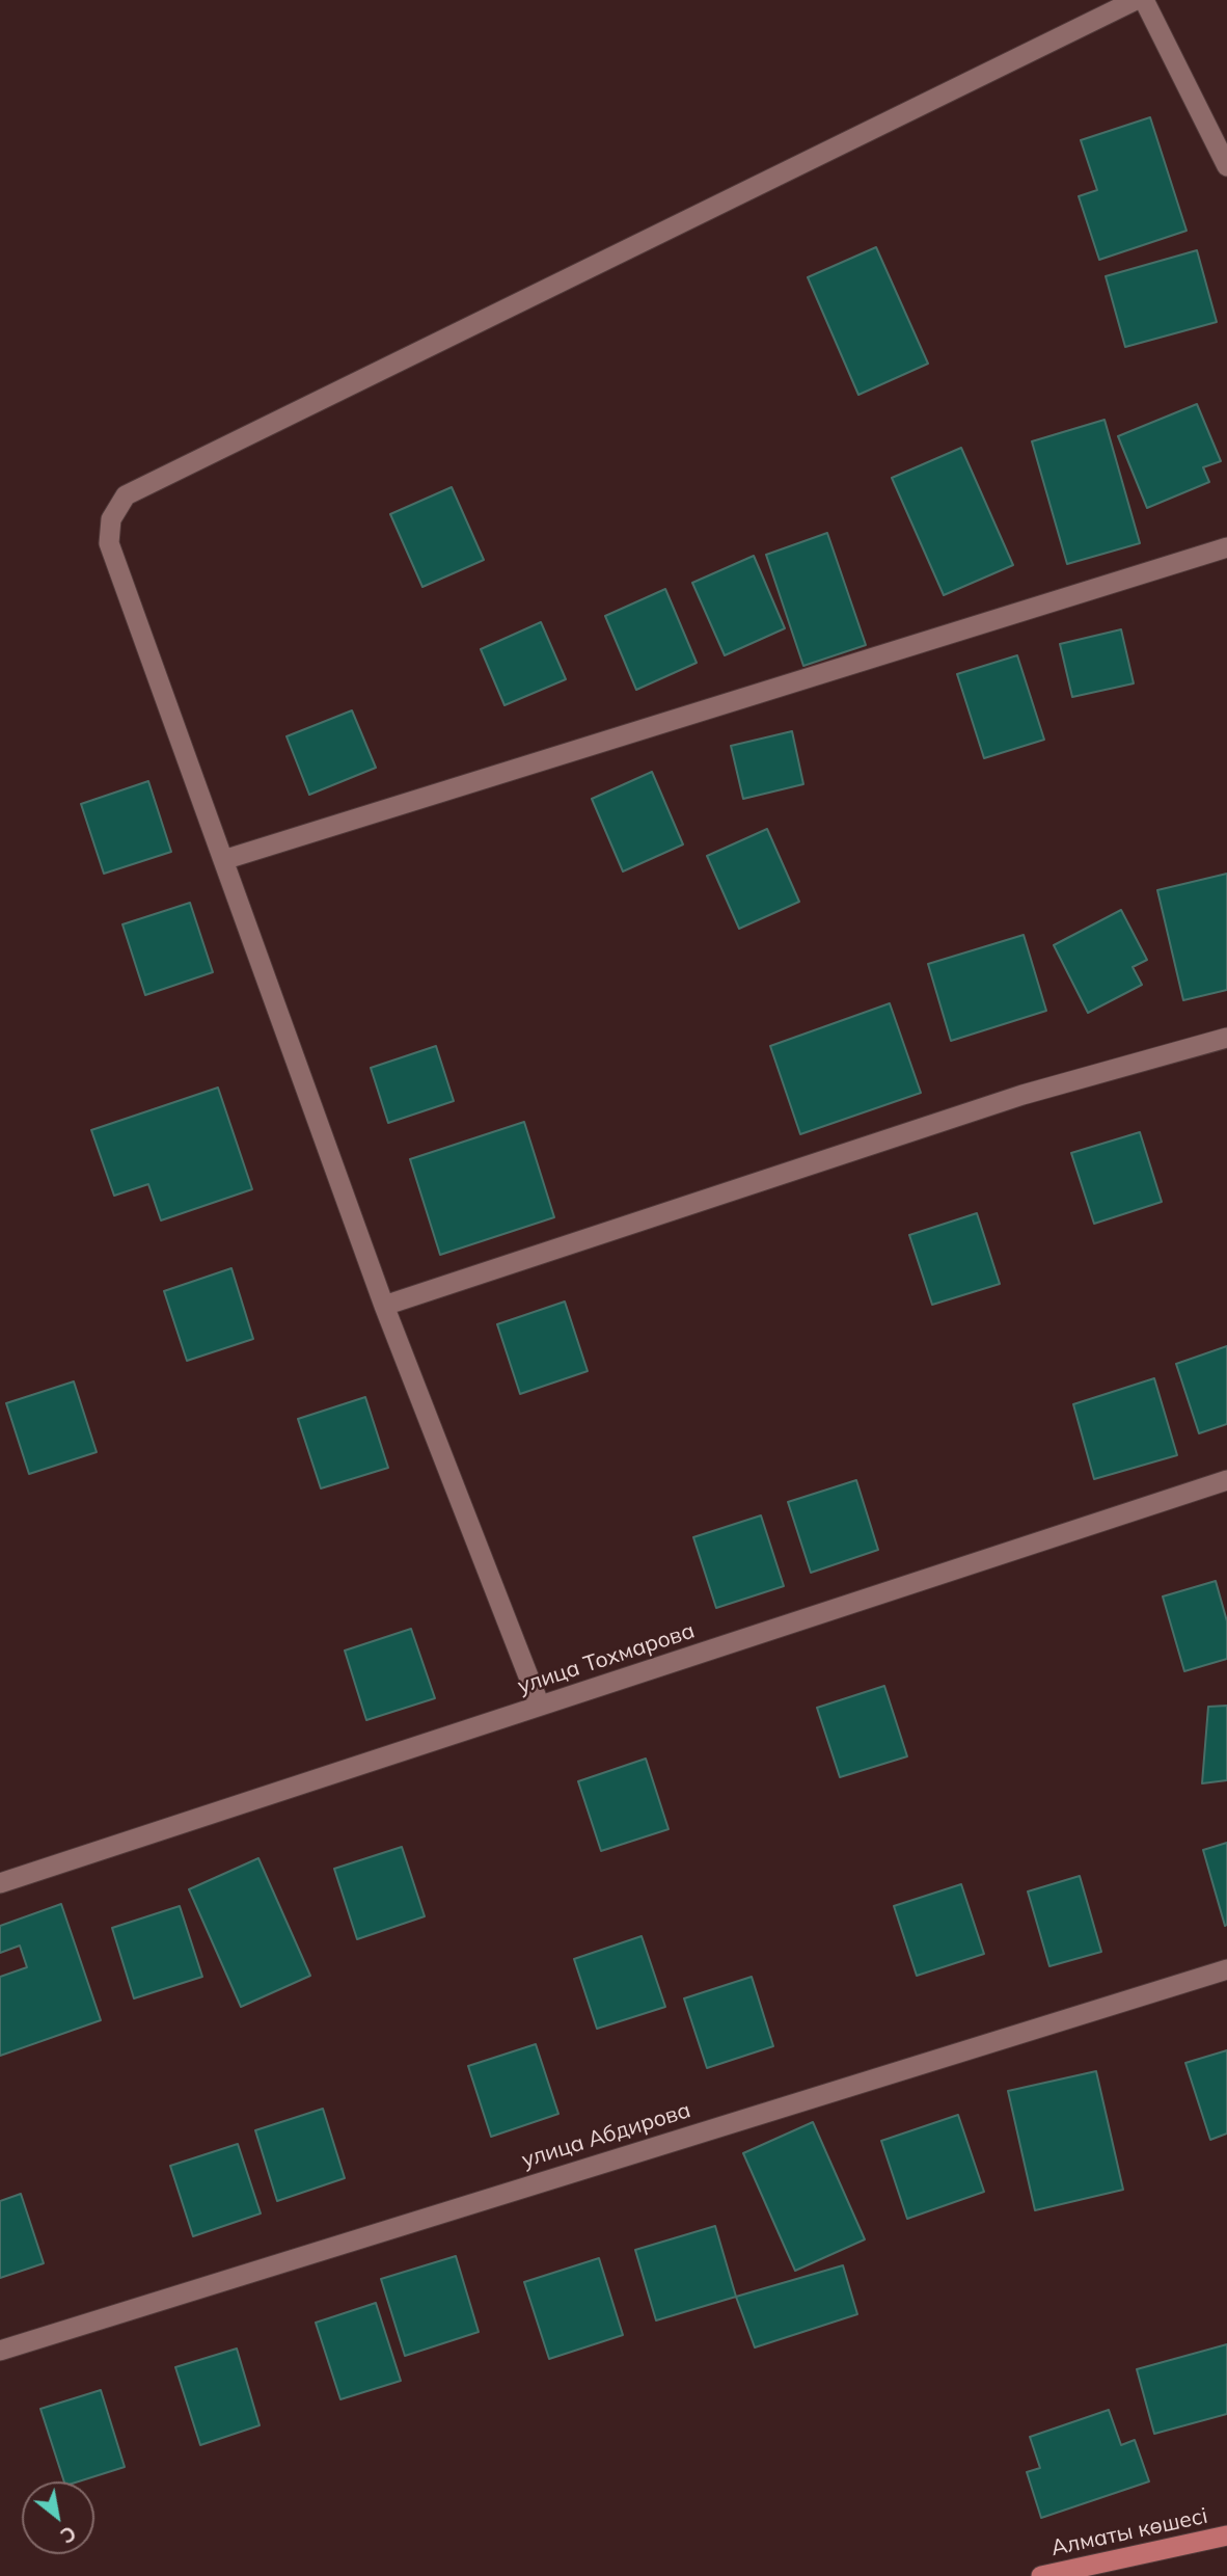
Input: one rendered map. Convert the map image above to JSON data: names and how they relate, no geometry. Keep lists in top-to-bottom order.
{
  "streets": {
    "main road": ["Алматы көшесі"],
    "street": ["улица Тохмарова", "улица Абдирова"]
  },
  "north": "bottom right"
}
